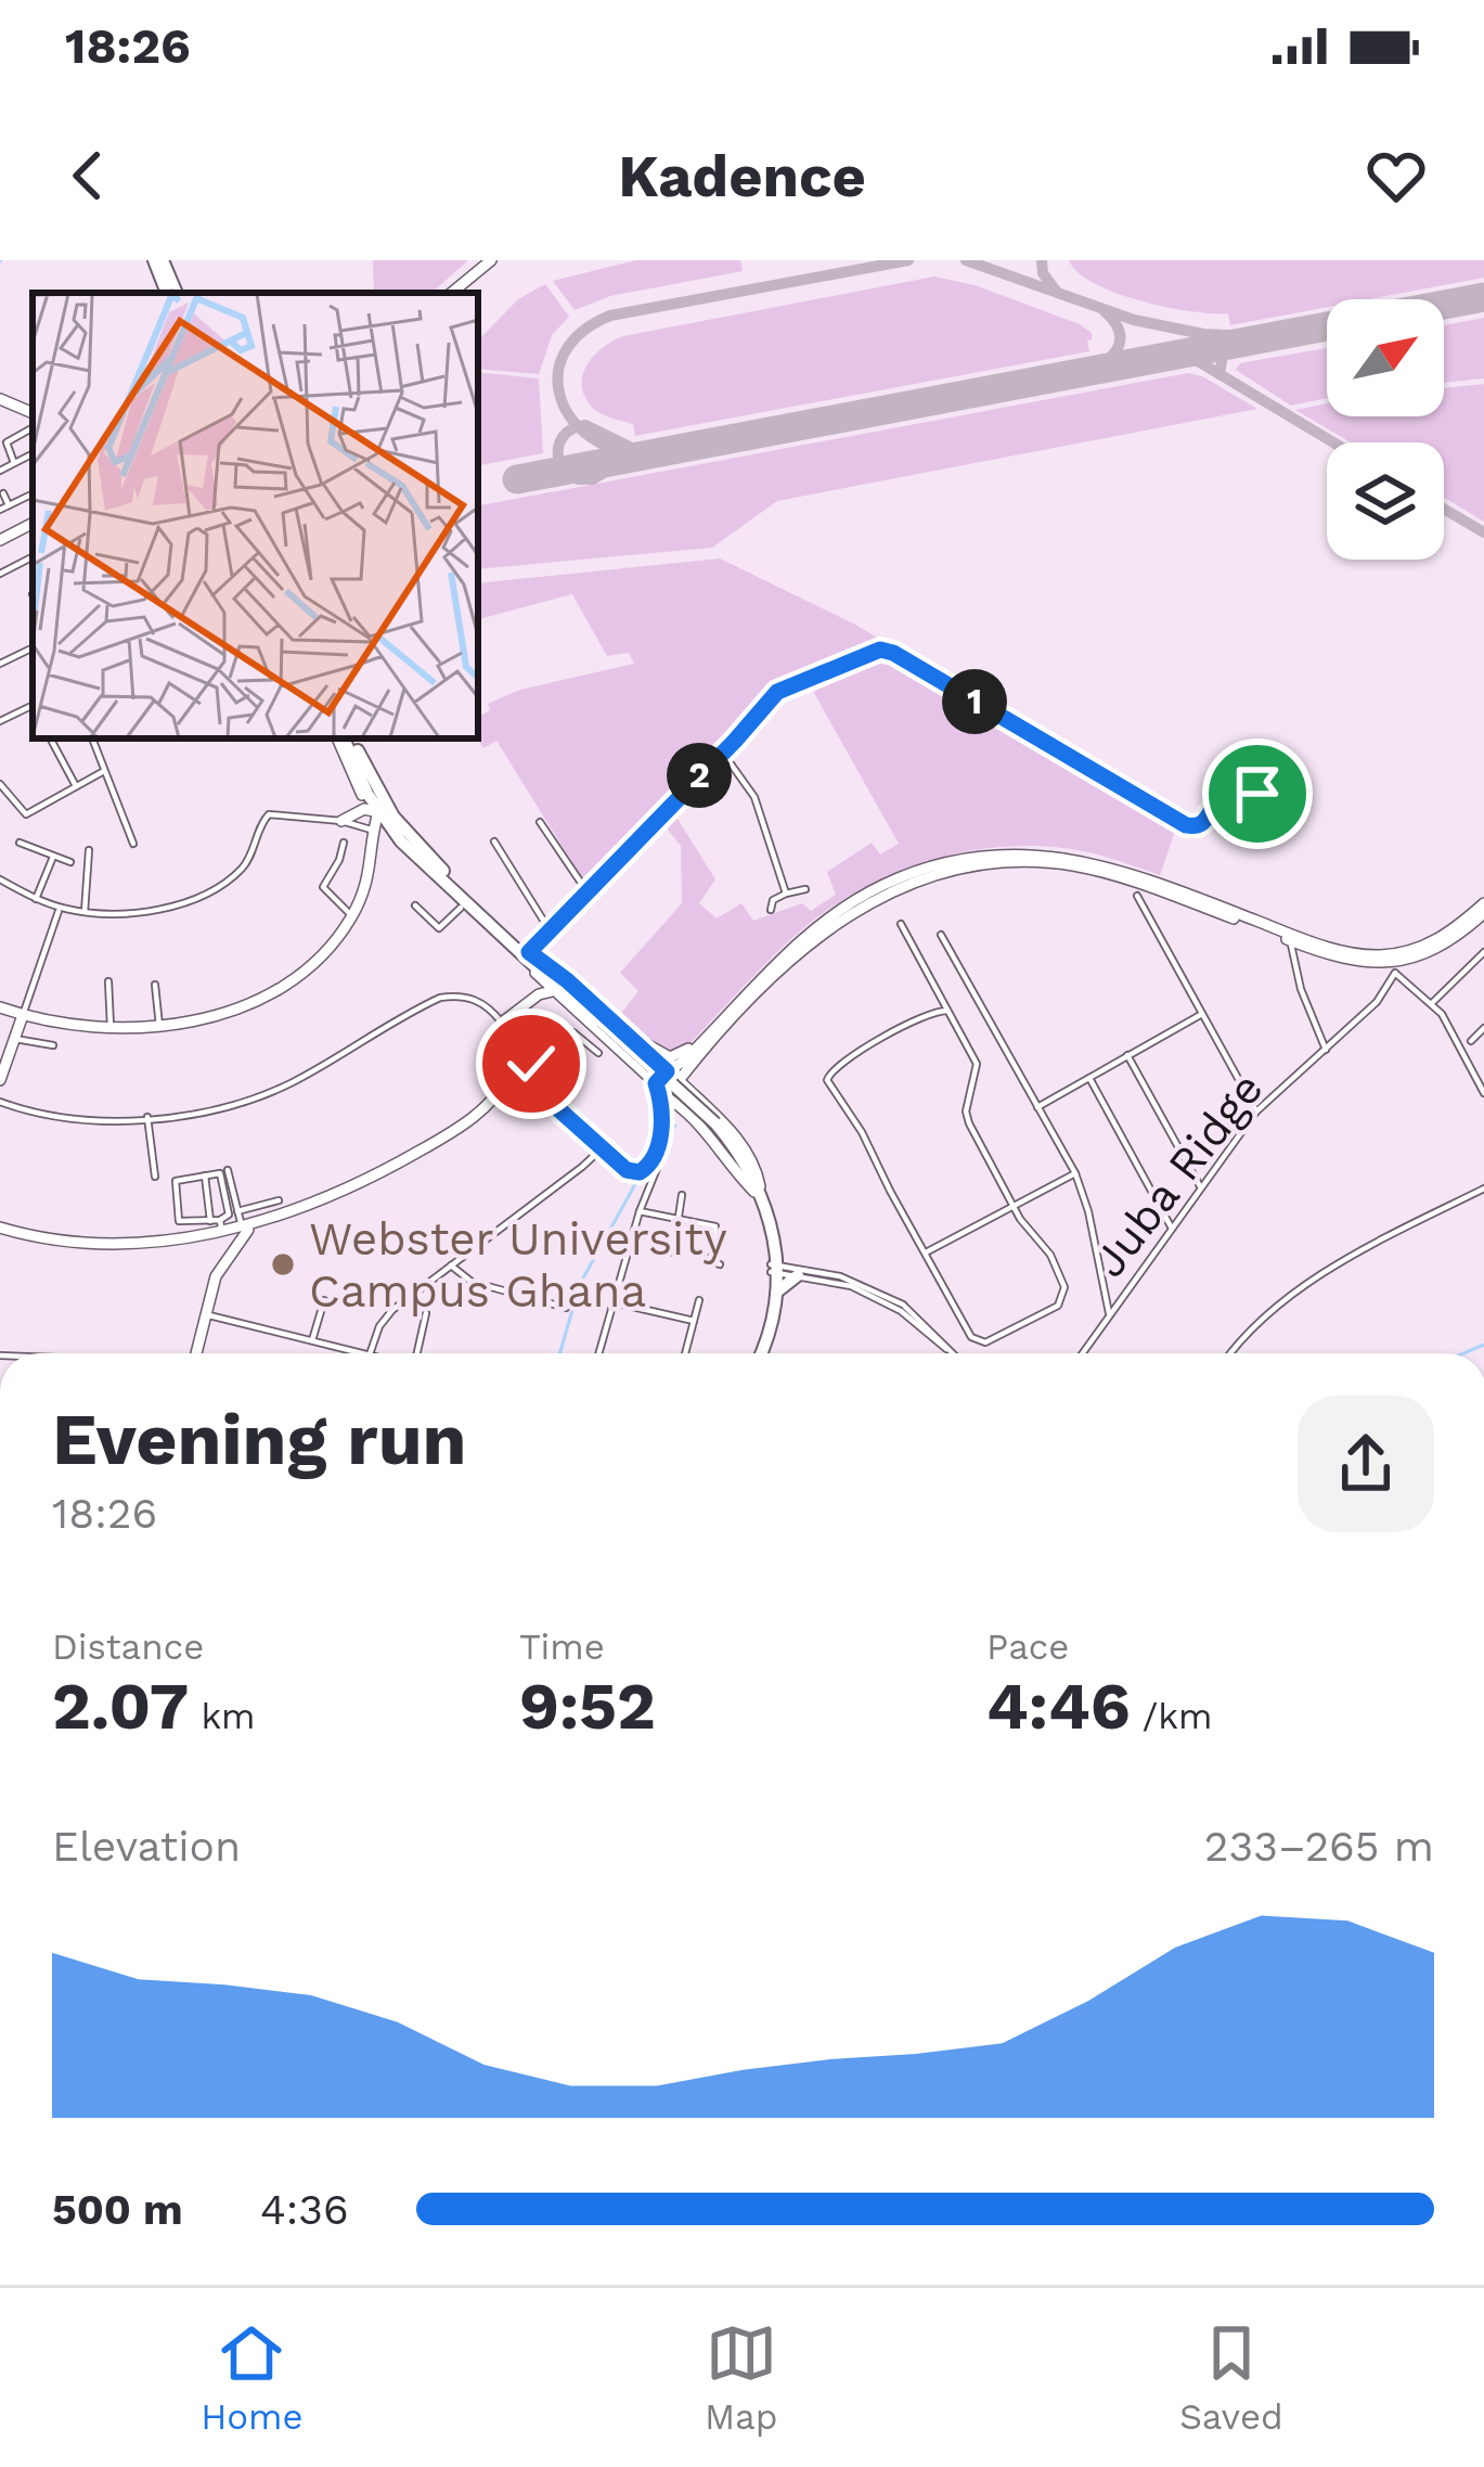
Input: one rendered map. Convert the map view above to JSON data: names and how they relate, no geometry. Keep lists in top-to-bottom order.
{
  "streets": {
    "street": ["Juba Ridge"]
  },
  "places": ["Webster University Campus Ghana"],
  "north": "top right",
  "page": {
    "status": "18:26",
    "header": "Kadence",
    "pins": ["1", "2"],
    "heading": ["Evening run", "18:26"],
    "stats": [
      ["Distance", "2.07 km"],
      ["Time", "9:52"],
      ["Pace", "4:46 /km"]
    ],
    "chart": ["Elevation", "233–265 m"],
    "list": [
      {
        "name": "500 m",
        "note": "4:36"
      }
    ],
    "tabs": ["Home", "Map", "Saved"]
  }
}
